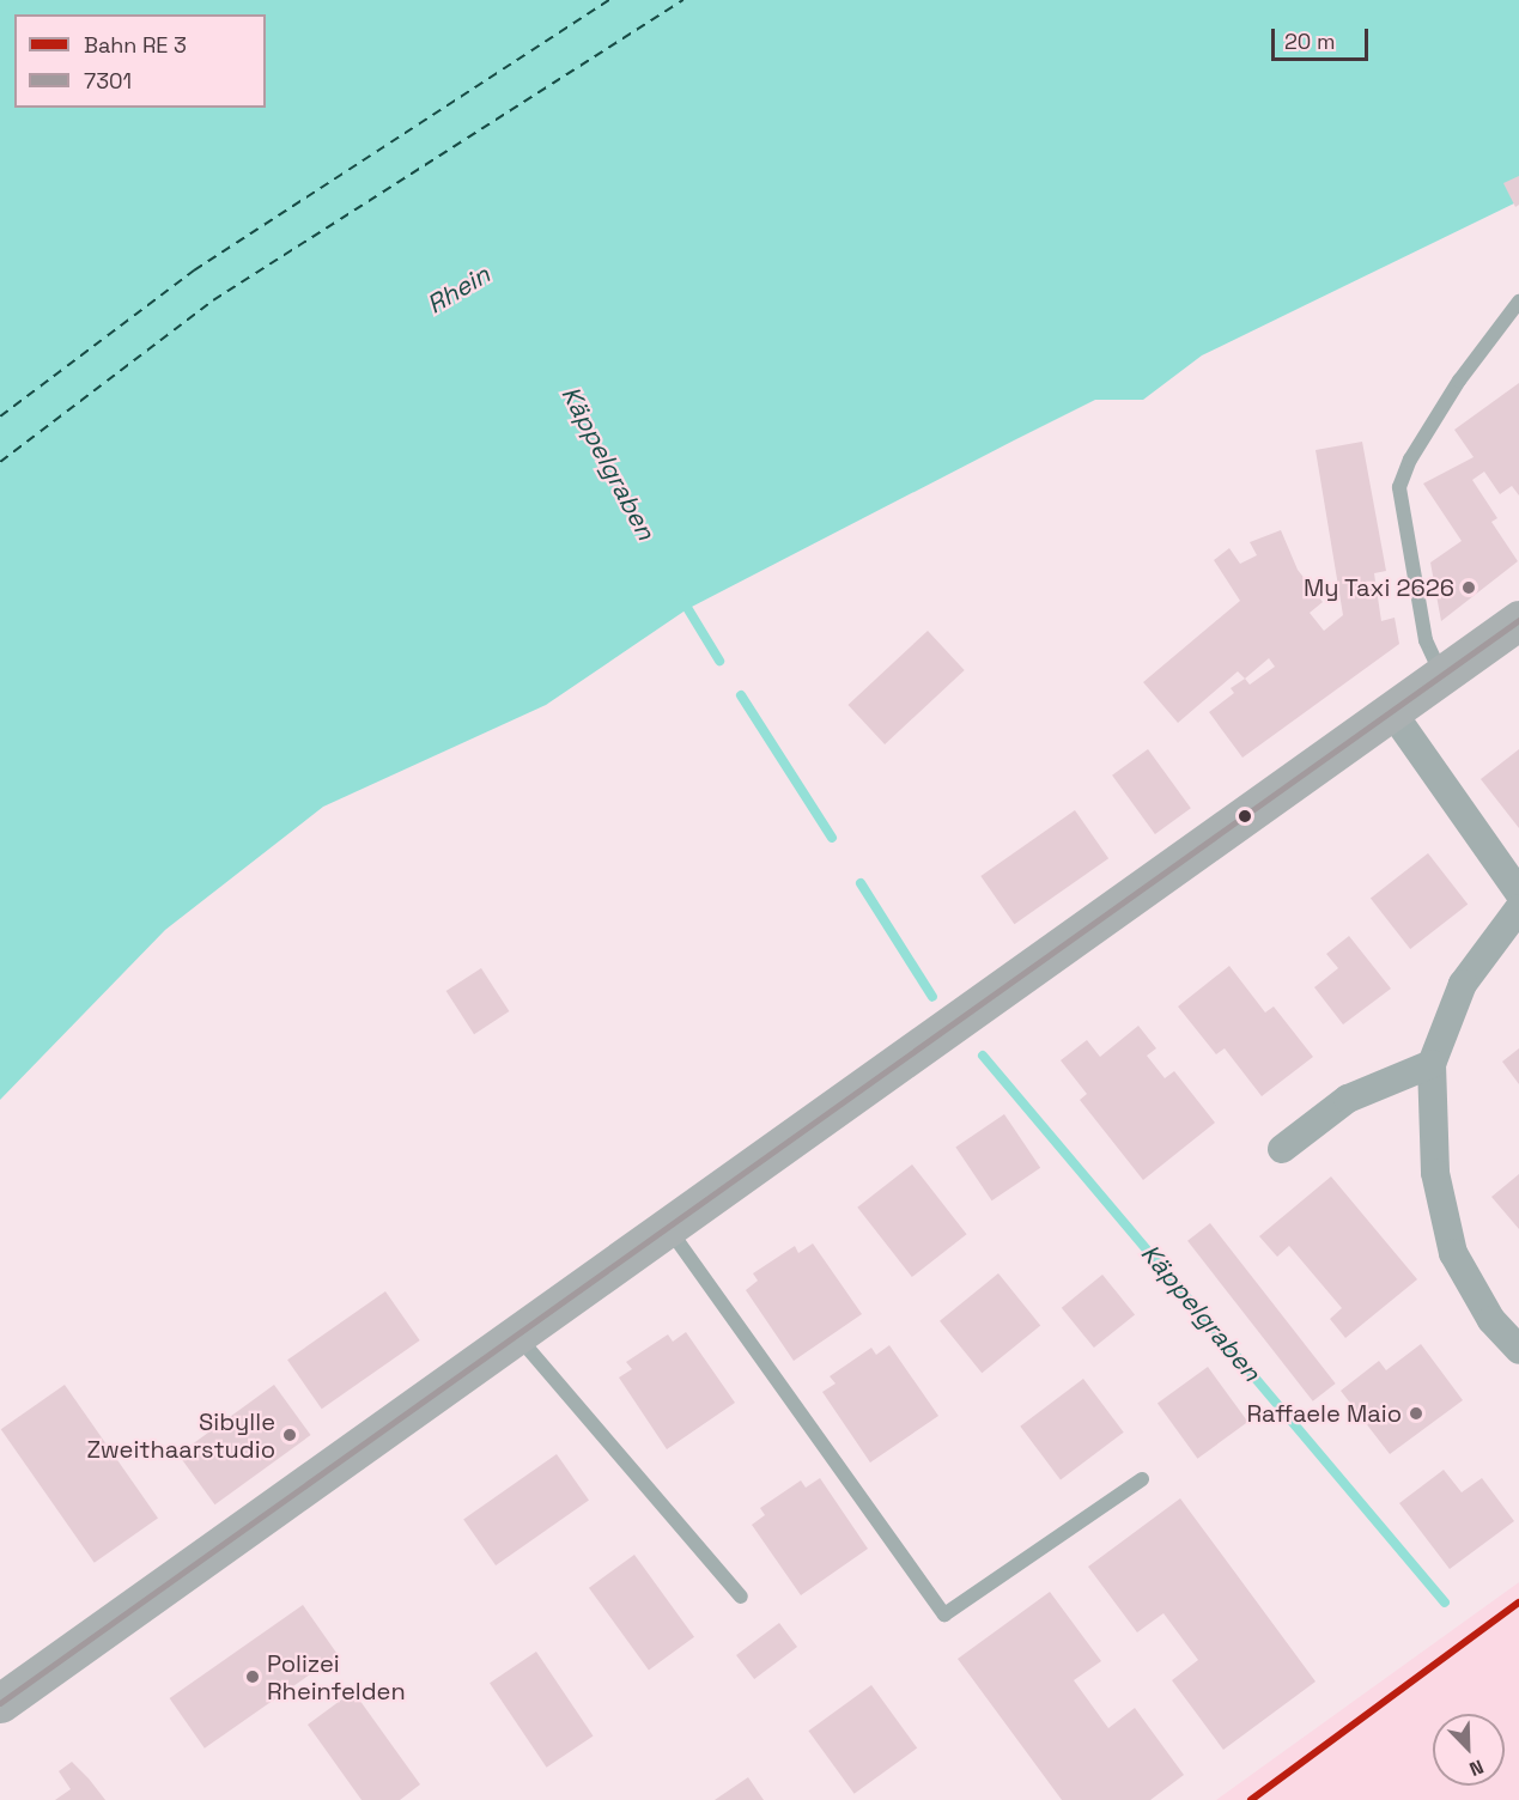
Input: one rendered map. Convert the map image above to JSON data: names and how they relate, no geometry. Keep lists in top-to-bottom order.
{
  "water": ["Rhein", "Käppelgraben"],
  "places": [
    "My Taxi 2626",
    "Raffaele Maio",
    "Sibylle Zweithaarstudio",
    "Polizei Rheinfelden"
  ],
  "lines": ["transit line 7301"],
  "legend": ["Bahn RE 3", "7301"],
  "scale_bar": "20 m",
  "north": "bottom right"
}
